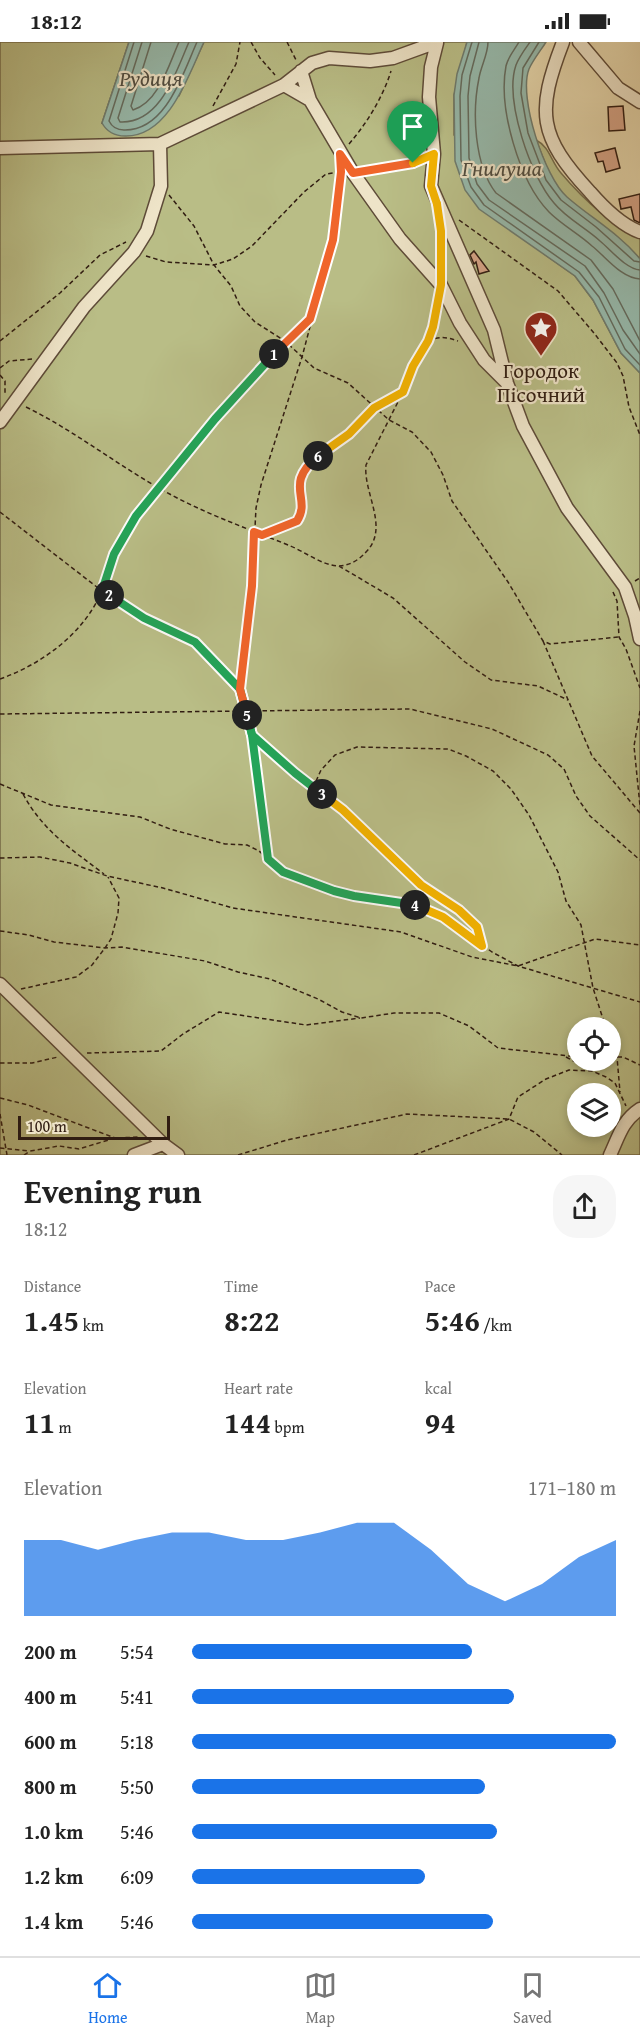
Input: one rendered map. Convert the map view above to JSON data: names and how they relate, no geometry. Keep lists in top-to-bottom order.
{
  "water": ["Рудиця", "Гнилуша"],
  "places": {
    "place": ["Городок Пісочний"]
  },
  "scale_bar": "100 m",
  "page": {
    "status": "18:12",
    "pins": [
      "1",
      "6",
      "2",
      "5",
      "3",
      "4"
    ],
    "scale": "100 m",
    "heading": ["Evening run", "18:12"],
    "stats": [
      ["Distance", "1.45 km"],
      ["Time", "8:22"],
      ["Pace", "5:46 /km"],
      ["Elevation", "11 m"],
      ["Heart rate", "144 bpm"],
      ["kcal", "94"]
    ],
    "chart": ["Elevation", "171–180 m"],
    "list": [
      {
        "name": "200 m",
        "note": "5:54"
      },
      {
        "name": "400 m",
        "note": "5:41"
      },
      {
        "name": "600 m",
        "note": "5:18"
      },
      {
        "name": "800 m",
        "note": "5:50"
      },
      {
        "name": "1.0 km",
        "note": "5:46"
      },
      {
        "name": "1.2 km",
        "note": "6:09"
      },
      {
        "name": "1.4 km",
        "note": "5:46"
      }
    ],
    "tabs": ["Home", "Map", "Saved"]
  }
}
